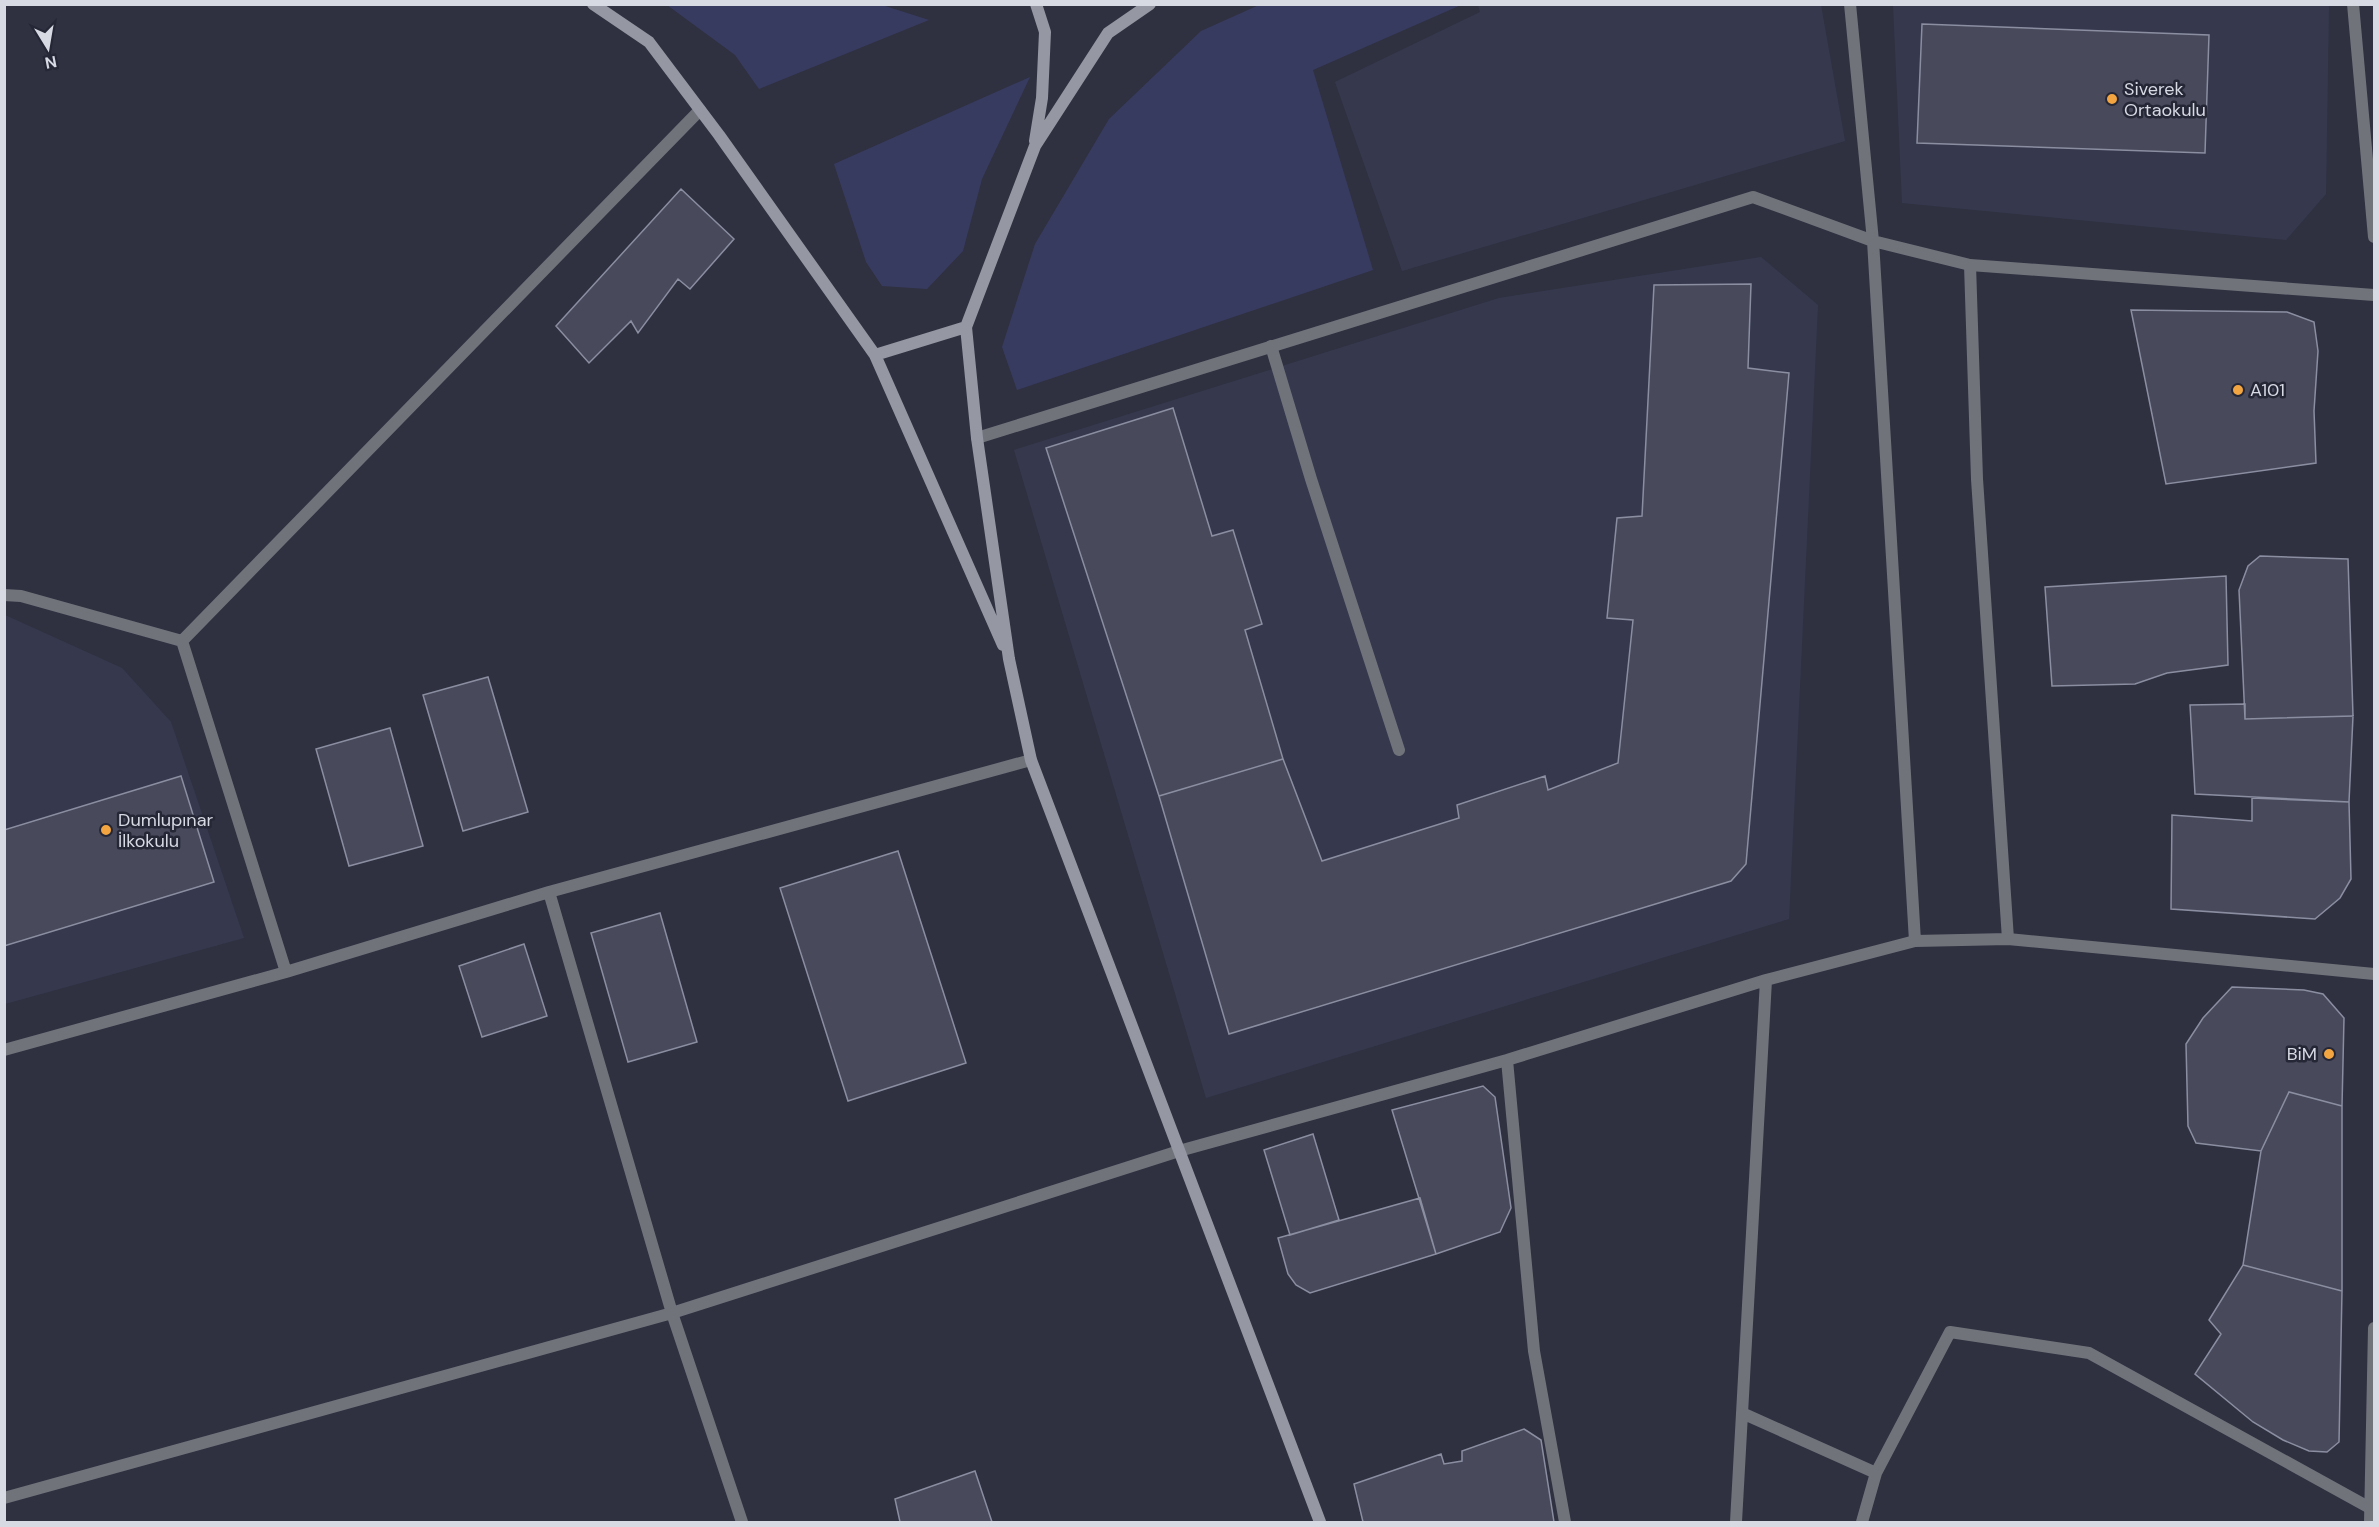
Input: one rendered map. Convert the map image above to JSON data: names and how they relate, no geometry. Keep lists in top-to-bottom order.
{
  "places": [
    "Siverek Ortaokulu",
    "A101",
    "Dumlupınar İlkokulu",
    "BiM"
  ],
  "north": "bottom"
}
